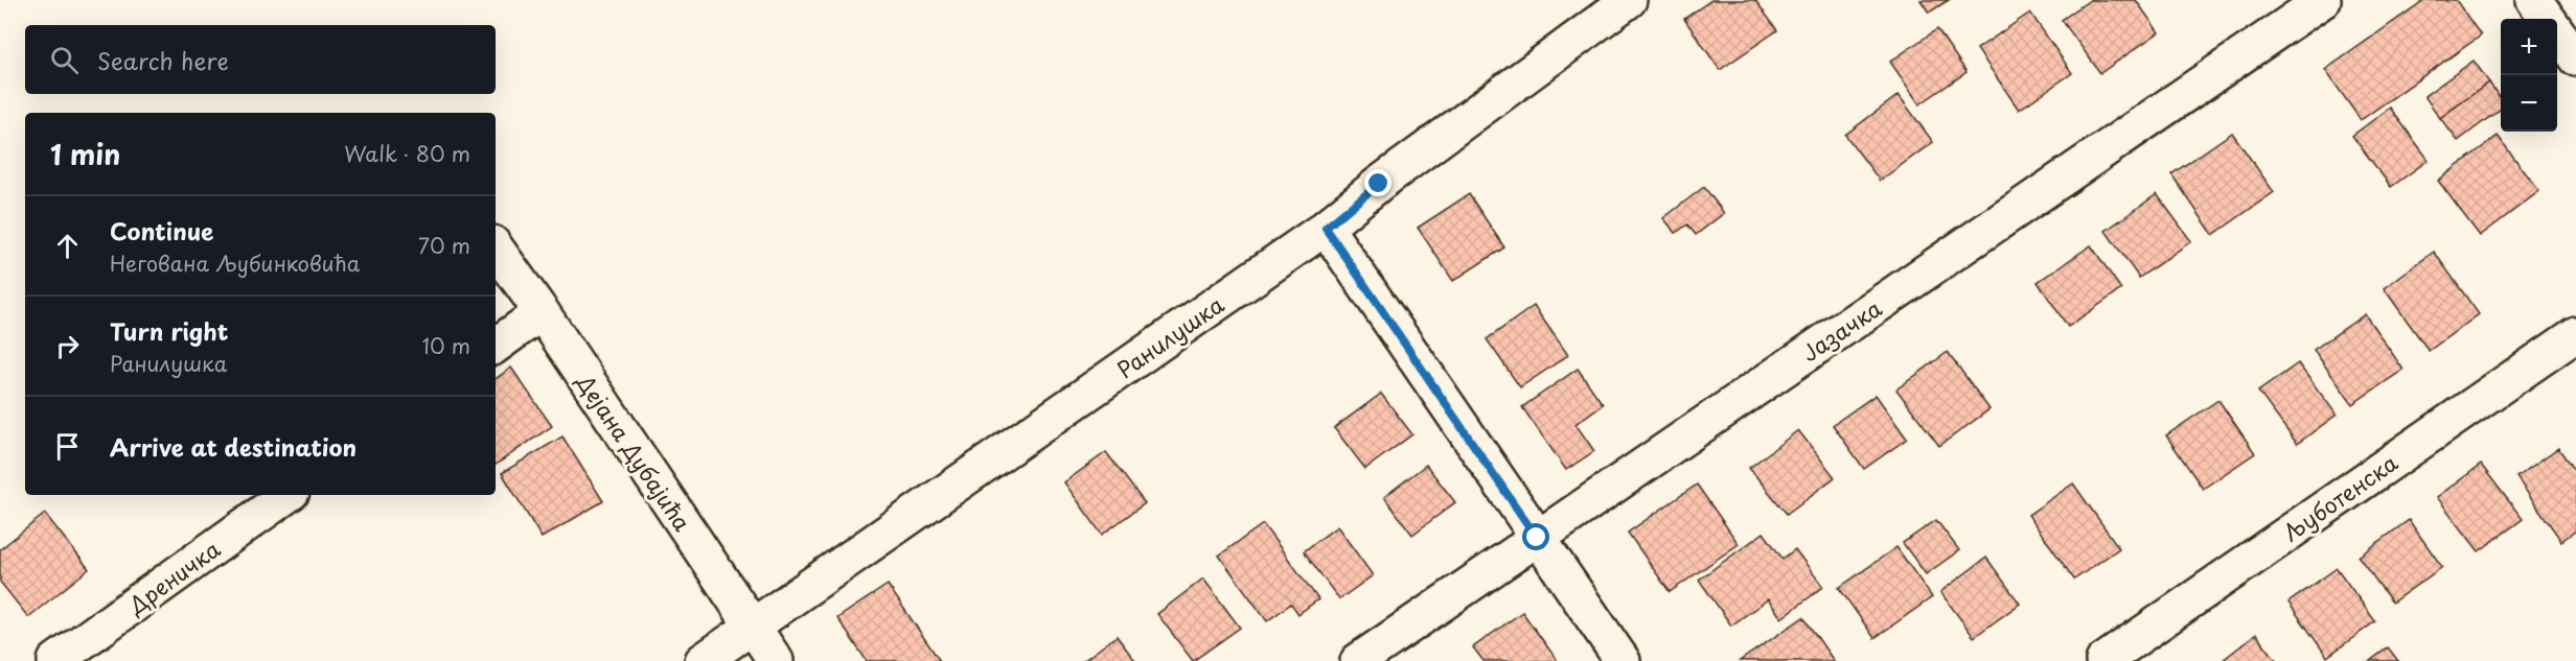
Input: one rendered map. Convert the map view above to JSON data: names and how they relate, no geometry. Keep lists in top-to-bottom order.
{
  "streets": {
    "street": [
      "Јазачка",
      "Ранилушка",
      "Дејана Дубајића",
      "Љуботенска",
      "Дреничка"
    ]
  },
  "crossings": [
    ["Ранилушка", "Дејана Дубајића"]
  ],
  "page": {
    "map_buttons": ["+", "−"],
    "search": "Search here",
    "heading": ["1 min", "Walk · 80 m"],
    "list": [
      ["Continue", "Негована Љубинковића", "70 m"],
      ["Turn right", "Ранилушка", "10 m"],
      "Arrive at destination"
    ]
  }
}
